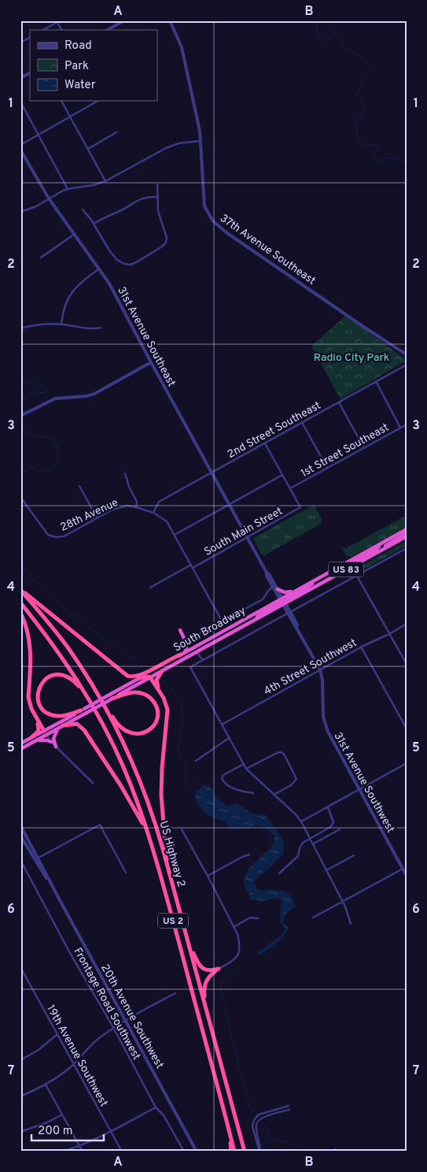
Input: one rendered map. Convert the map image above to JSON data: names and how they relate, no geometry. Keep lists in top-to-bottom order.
{
  "streets": {
    "highway": [
      "US 83",
      "South Broadway",
      "US Highway 2",
      "US 2"
    ],
    "street": [
      "37th Avenue Southeast",
      "31st Avenue Southeast",
      "2nd Street Southeast",
      "1st Street Southeast",
      "28th Avenue",
      "South Main Street",
      "4th Street Southwest",
      "31st Avenue Southwest",
      "Frontage Road Southwest",
      "20th Avenue Southwest",
      "19th Avenue Southwest"
    ]
  },
  "crossings": [
    ["31st Avenue Southeast", "2nd Street Southeast"],
    ["31st Avenue Southeast", "South Main Street"],
    ["31st Avenue Southeast", "31st Avenue Southwest"],
    ["1st Street Southeast", "South Main Street"],
    ["South Main Street", "31st Avenue Southwest"],
    ["South Broadway", "31st Avenue Southwest"],
    ["4th Street Southwest", "31st Avenue Southwest"]
  ],
  "parks": ["Radio City Park"],
  "legend": ["Road", "Park", "Water"],
  "scale_bar": "200 m",
  "grid": {
    "columns": ["A", "B"],
    "rows": [
      "1",
      "2",
      "3",
      "4",
      "5",
      "6",
      "7"
    ]
  }
}
